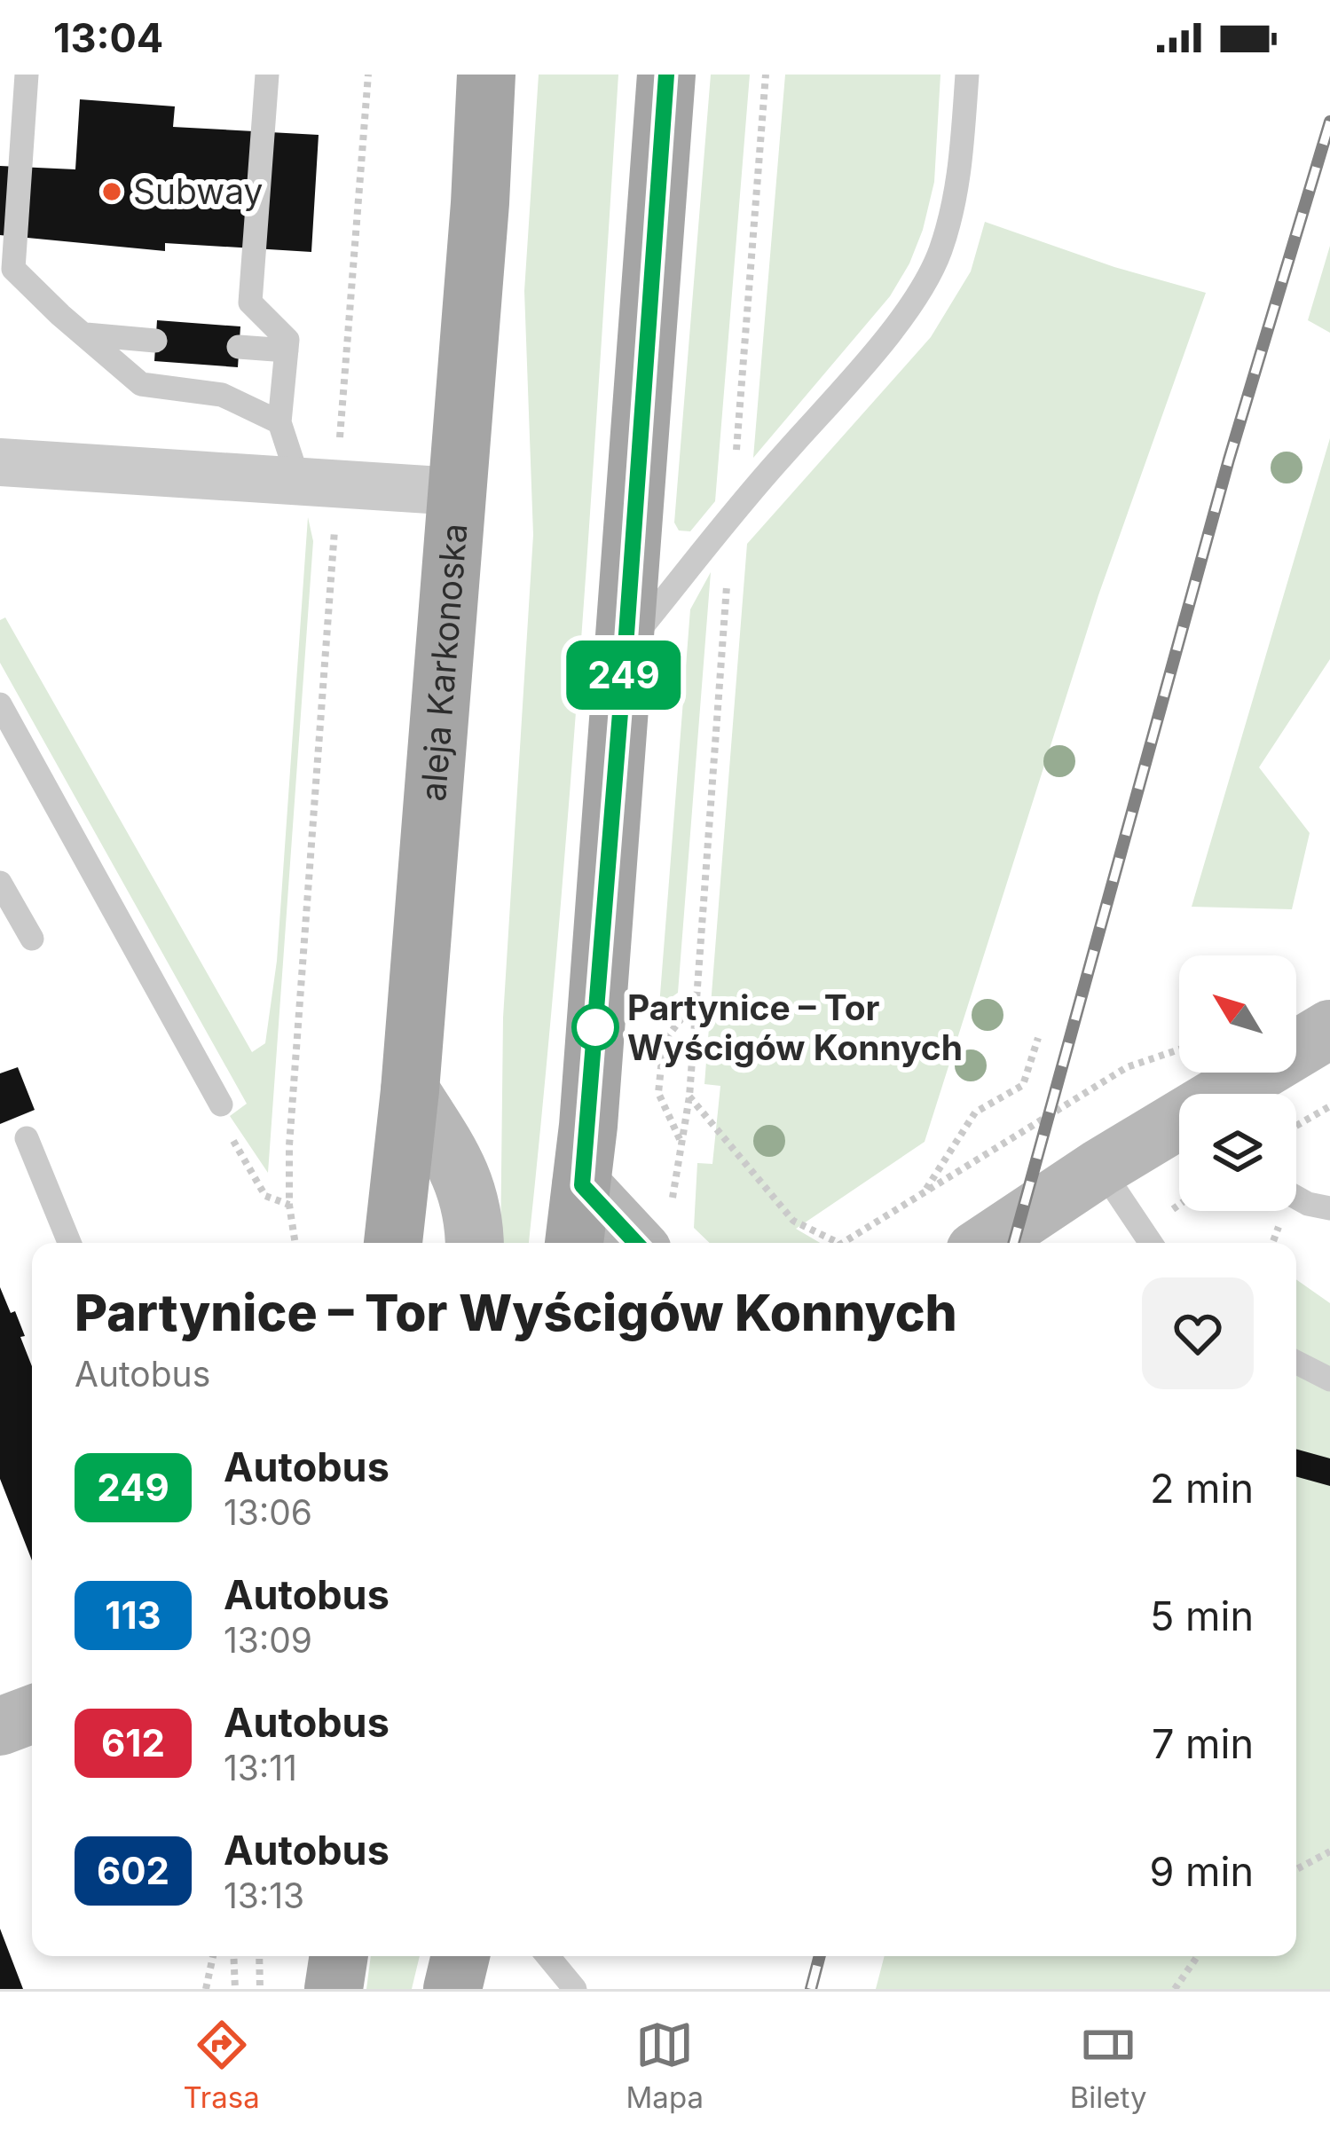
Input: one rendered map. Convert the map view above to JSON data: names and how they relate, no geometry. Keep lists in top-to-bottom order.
{
  "streets": {
    "main road": ["aleja Karkonoska"]
  },
  "places": ["Subway", "Partynice – Tor Wyścigów Konnych"],
  "lines": ["bus line 249"],
  "north": "top left",
  "page": {
    "status": "13:04",
    "on_map": "249",
    "heading": ["Partynice – Tor Wyścigów Konnych", "Autobus"],
    "list": [
      {
        "mark": "249",
        "name": "Autobus",
        "note": "13:06",
        "value": "2 min"
      },
      {
        "mark": "113",
        "name": "Autobus",
        "note": "13:09",
        "value": "5 min"
      },
      {
        "mark": "612",
        "name": "Autobus",
        "note": "13:11",
        "value": "7 min"
      },
      {
        "mark": "602",
        "name": "Autobus",
        "note": "13:13",
        "value": "9 min"
      }
    ],
    "tabs": ["Trasa", "Mapa", "Bilety"]
  }
}
